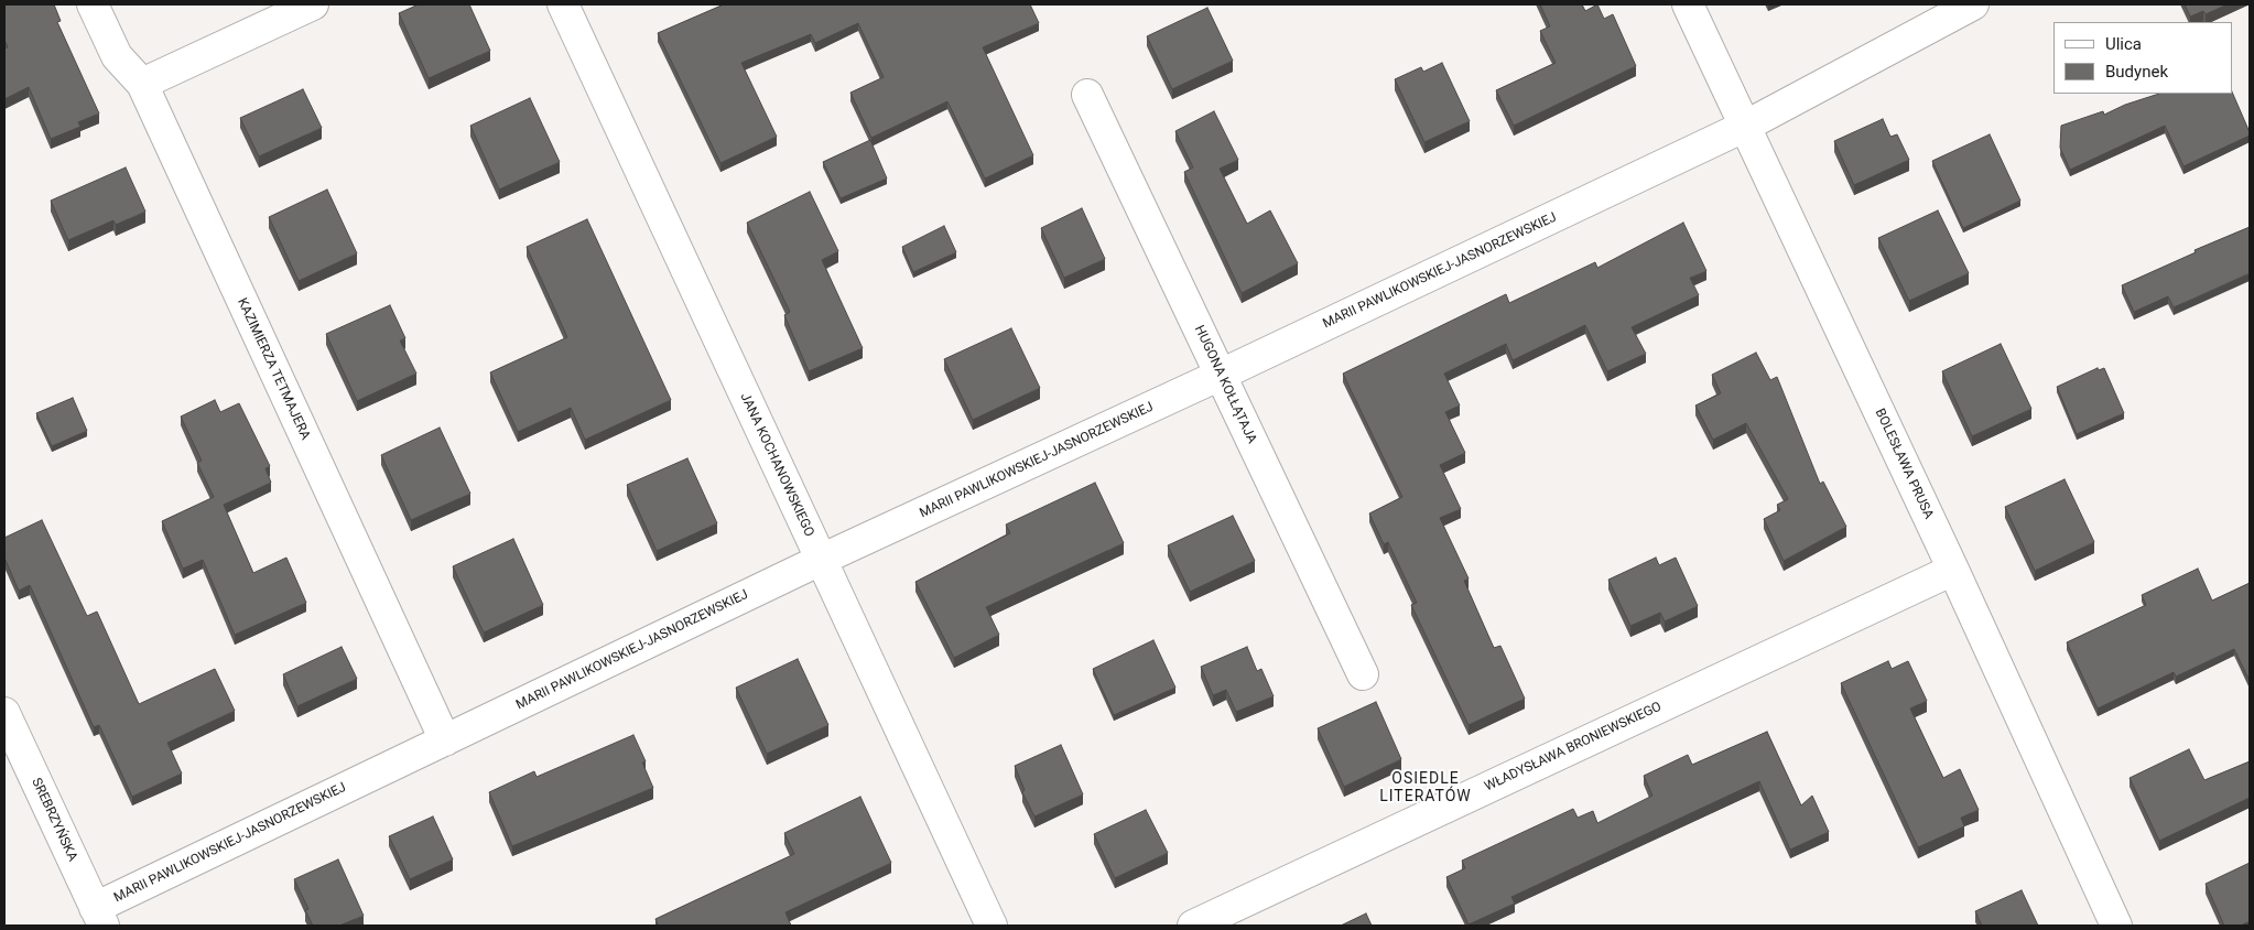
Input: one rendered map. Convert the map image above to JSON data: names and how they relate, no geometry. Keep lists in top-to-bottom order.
{
  "streets": {
    "street": [
      "MARII PAWLIKOWSKIEJ-JASNORZEWSKIEJ",
      "KAZIMIERZA TETMAJERA",
      "HUGONA KOŁŁĄTAJA",
      "BOLESŁAWA PRUSA",
      "JANA KOCHANOWSKIEGO",
      "WŁADYSŁAWA BRONIEWSKIEGO",
      "SREBRZYŃSKA"
    ]
  },
  "crossings": [
    ["MARII PAWLIKOWSKIEJ-JASNORZEWSKIEJ", "KAZIMIERZA TETMAJERA"],
    ["MARII PAWLIKOWSKIEJ-JASNORZEWSKIEJ", "HUGONA KOŁŁĄTAJA"],
    ["MARII PAWLIKOWSKIEJ-JASNORZEWSKIEJ", "BOLESŁAWA PRUSA"],
    ["MARII PAWLIKOWSKIEJ-JASNORZEWSKIEJ", "JANA KOCHANOWSKIEGO"],
    ["MARII PAWLIKOWSKIEJ-JASNORZEWSKIEJ", "SREBRZYŃSKA"],
    ["BOLESŁAWA PRUSA", "WŁADYSŁAWA BRONIEWSKIEGO"]
  ],
  "districts": ["OSIEDLE LITERATÓW"],
  "legend": ["Ulica", "Budynek"]
}
